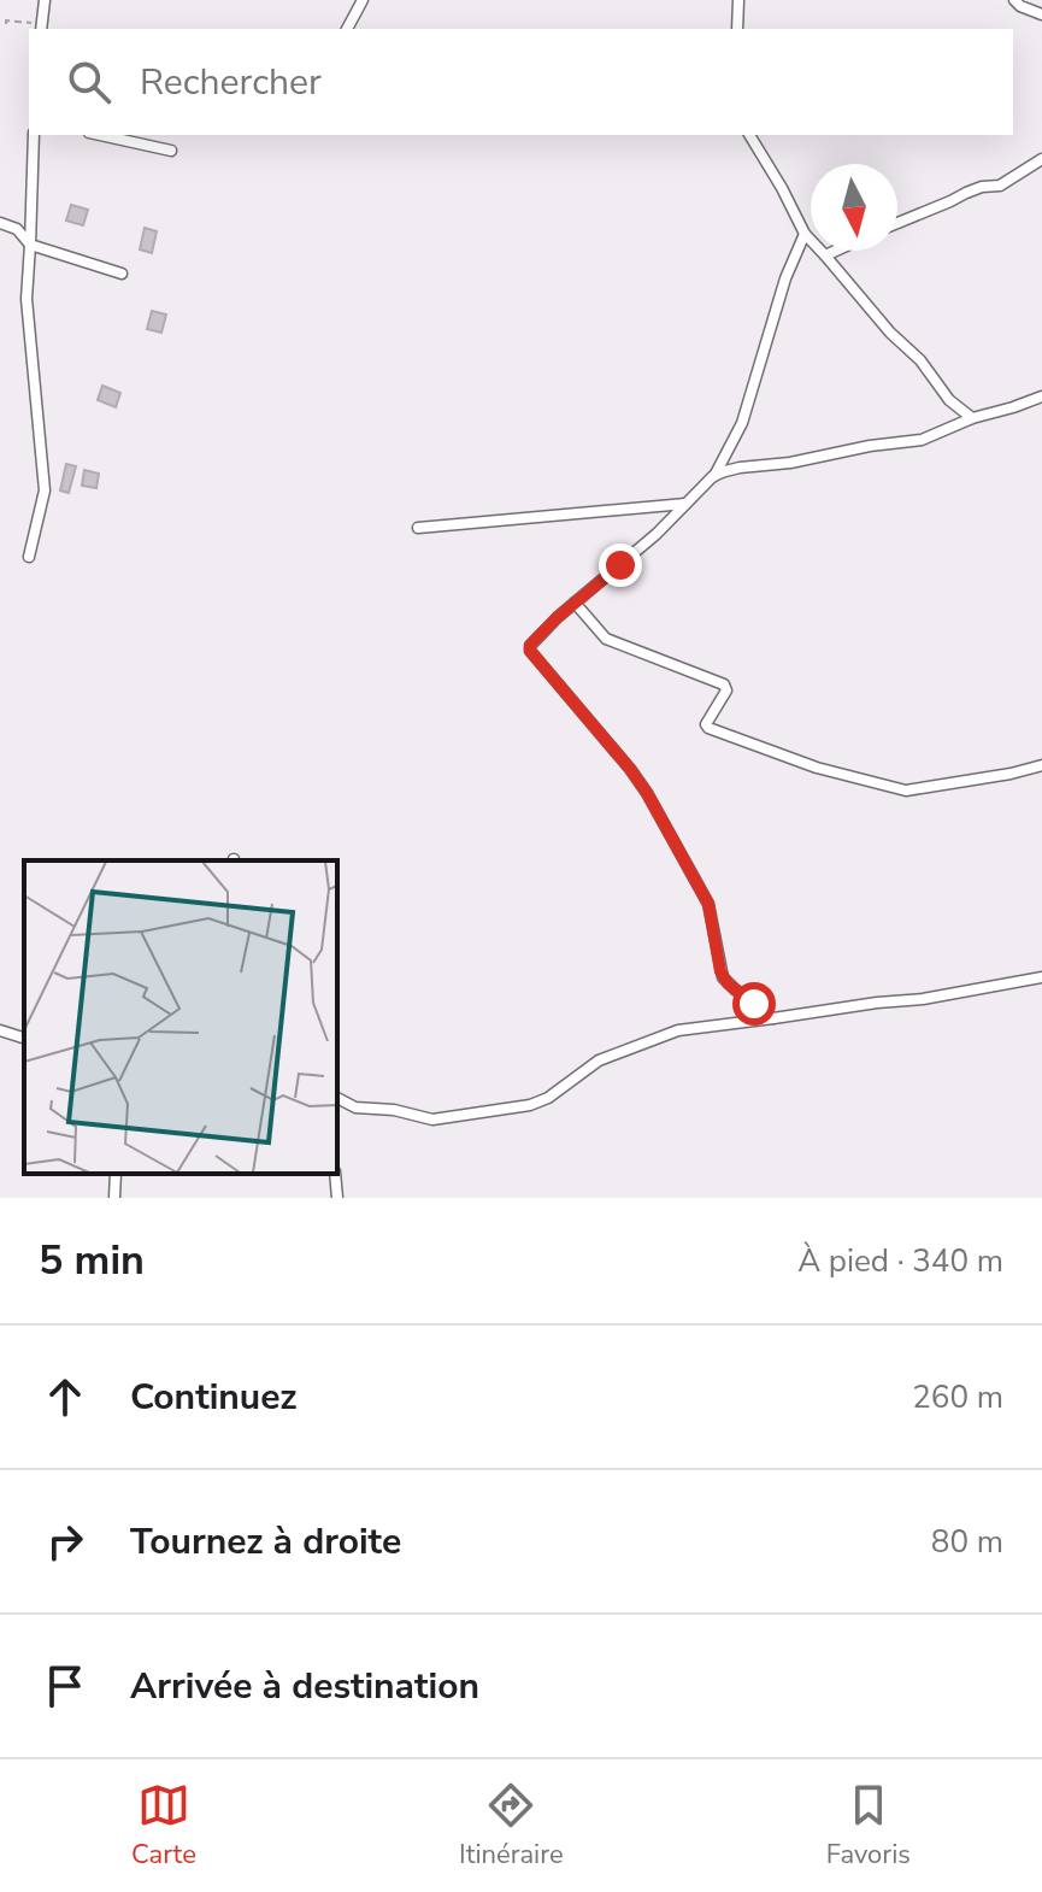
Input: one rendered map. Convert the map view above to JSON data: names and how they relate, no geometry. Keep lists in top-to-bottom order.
{
  "north": "bottom",
  "page": {
    "search": "Rechercher",
    "heading": ["5 min", "À pied · 340 m"],
    "list": [
      ["Continuez", "260 m"],
      ["Tournez à droite", "80 m"],
      "Arrivée à destination"
    ],
    "nav": ["Carte", "Itinéraire", "Favoris"]
  }
}
